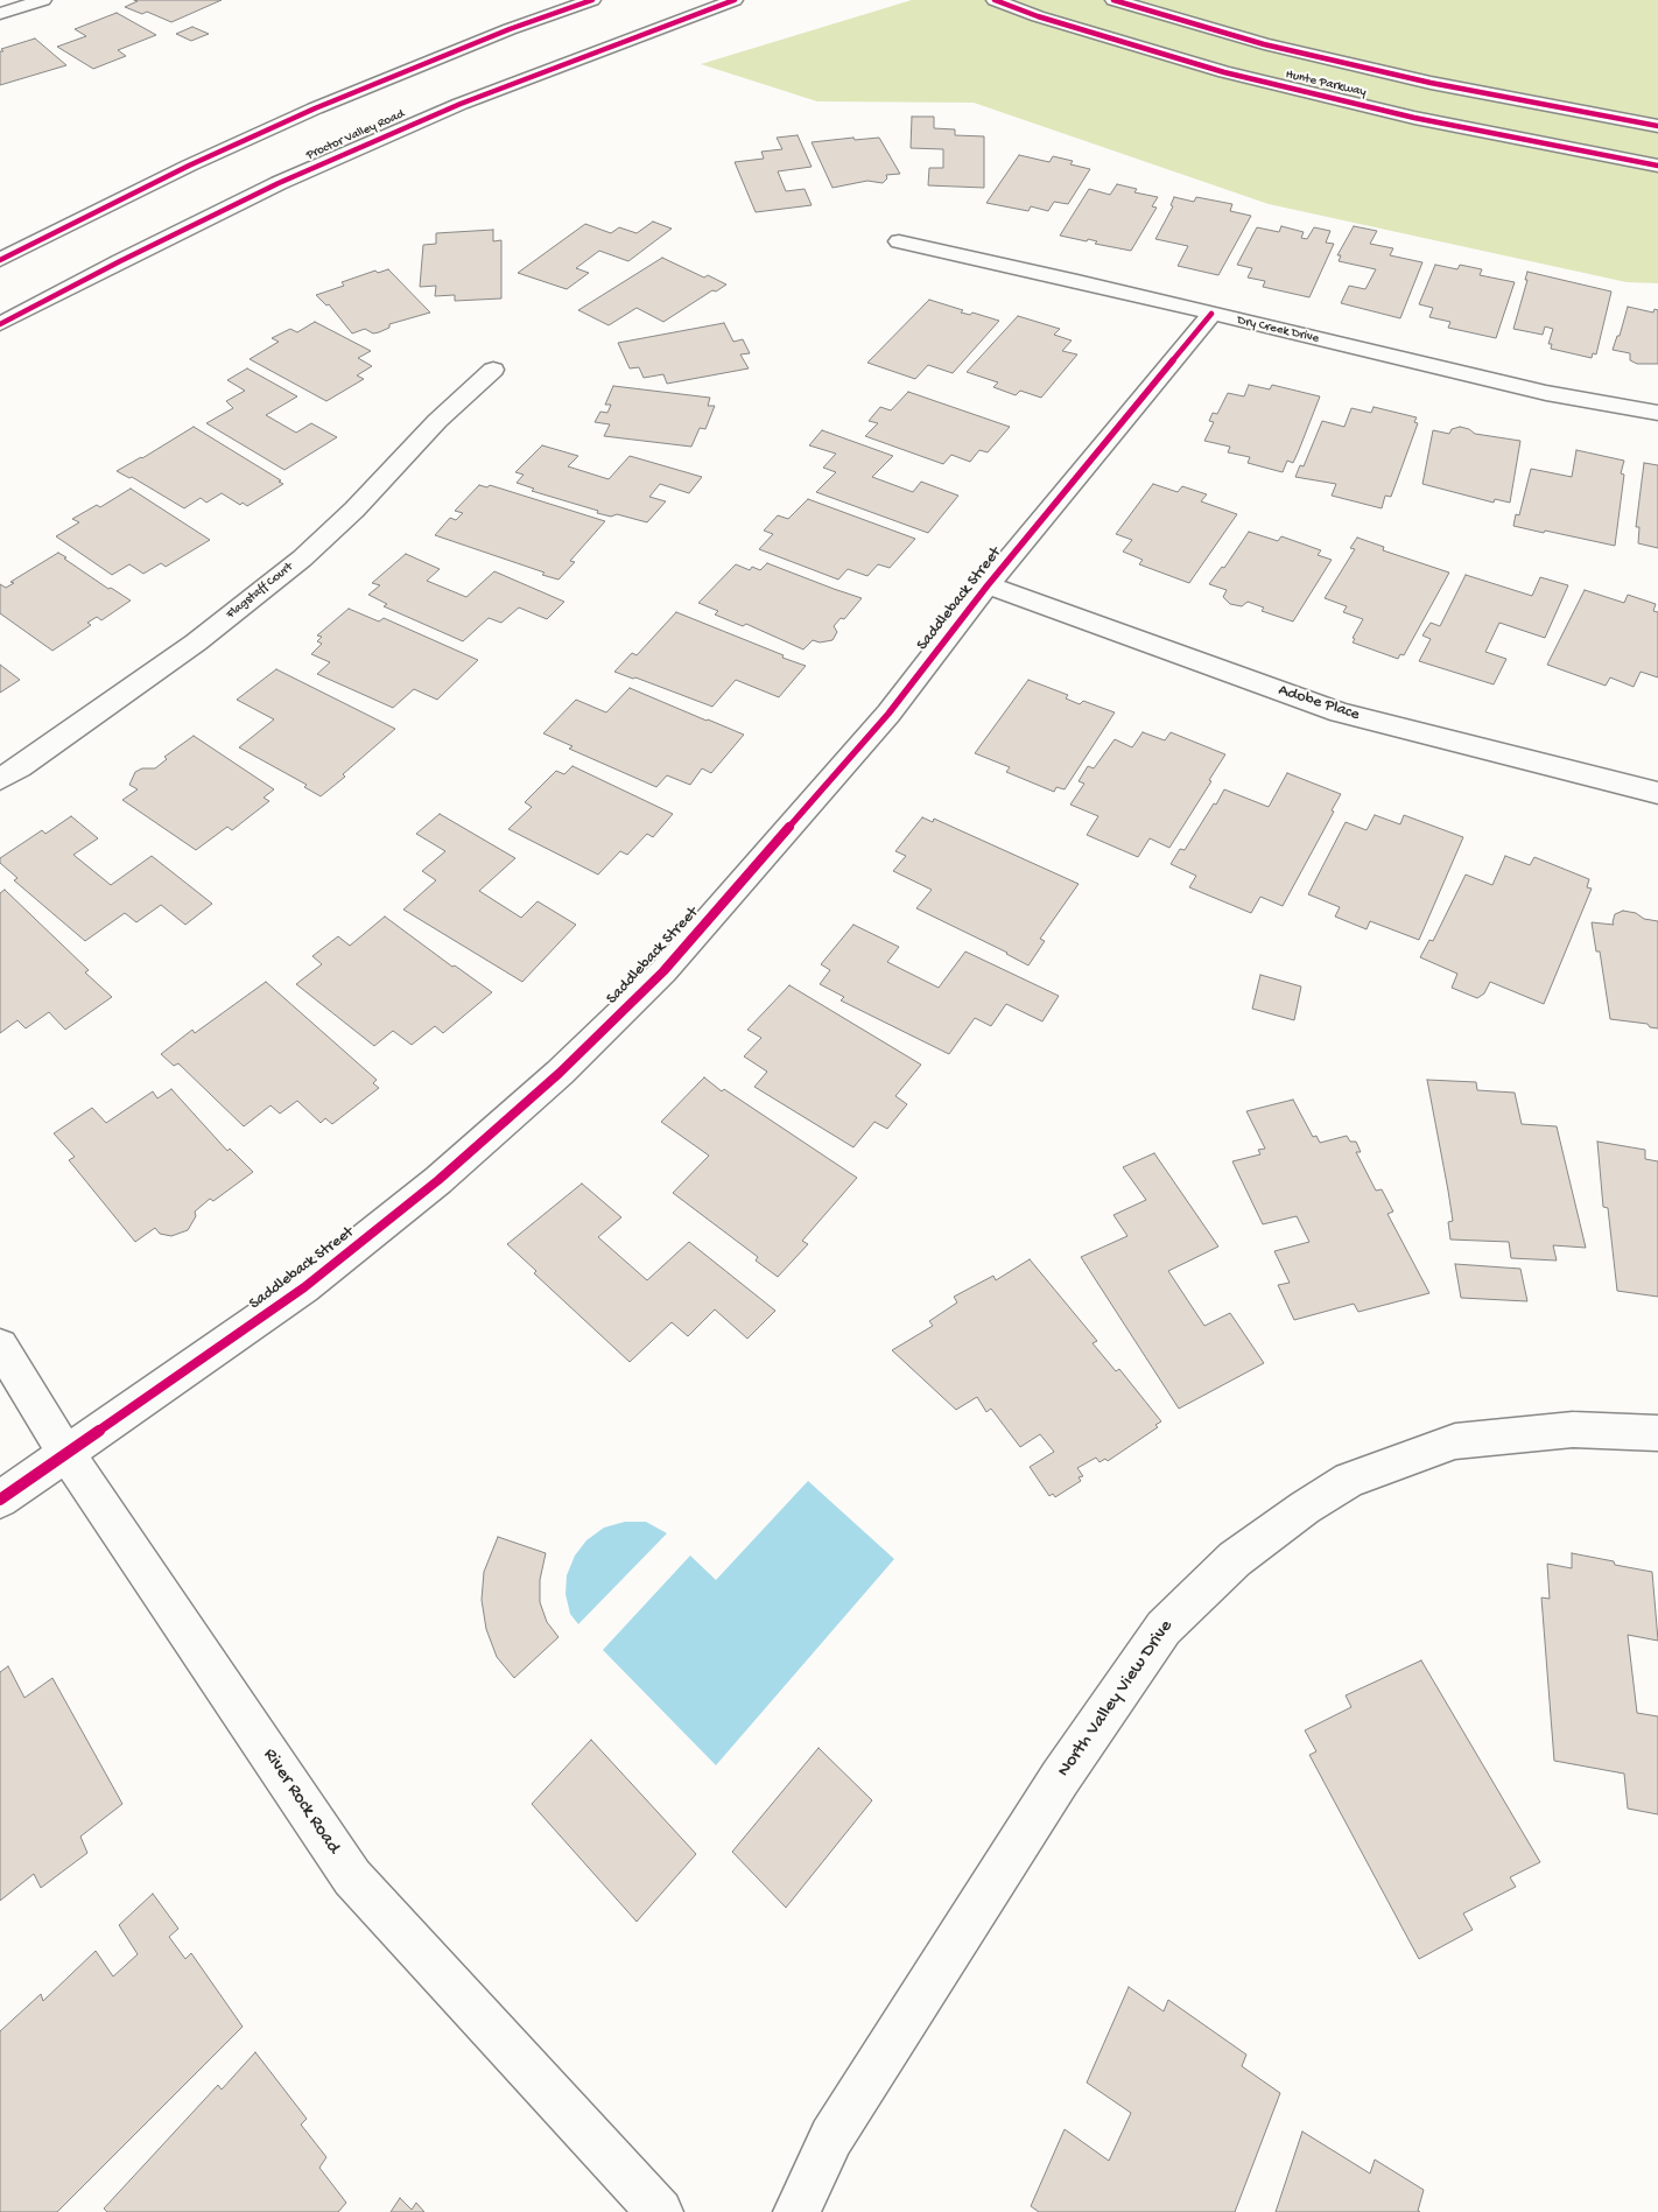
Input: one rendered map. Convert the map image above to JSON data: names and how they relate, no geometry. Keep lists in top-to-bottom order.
{
  "streets": {
    "street": [
      "Hunte Parkway",
      "Proctor Valley Road",
      "Dry Creek Drive",
      "Flagstaff Court",
      "Saddleback Street",
      "Adobe Place",
      "North Valley View Drive",
      "River Rock Road"
    ]
  },
  "crossings": [
    ["Dry Creek Drive", "Saddleback Street"],
    ["Saddleback Street", "Adobe Place"],
    ["Saddleback Street", "River Rock Road"]
  ]
}
